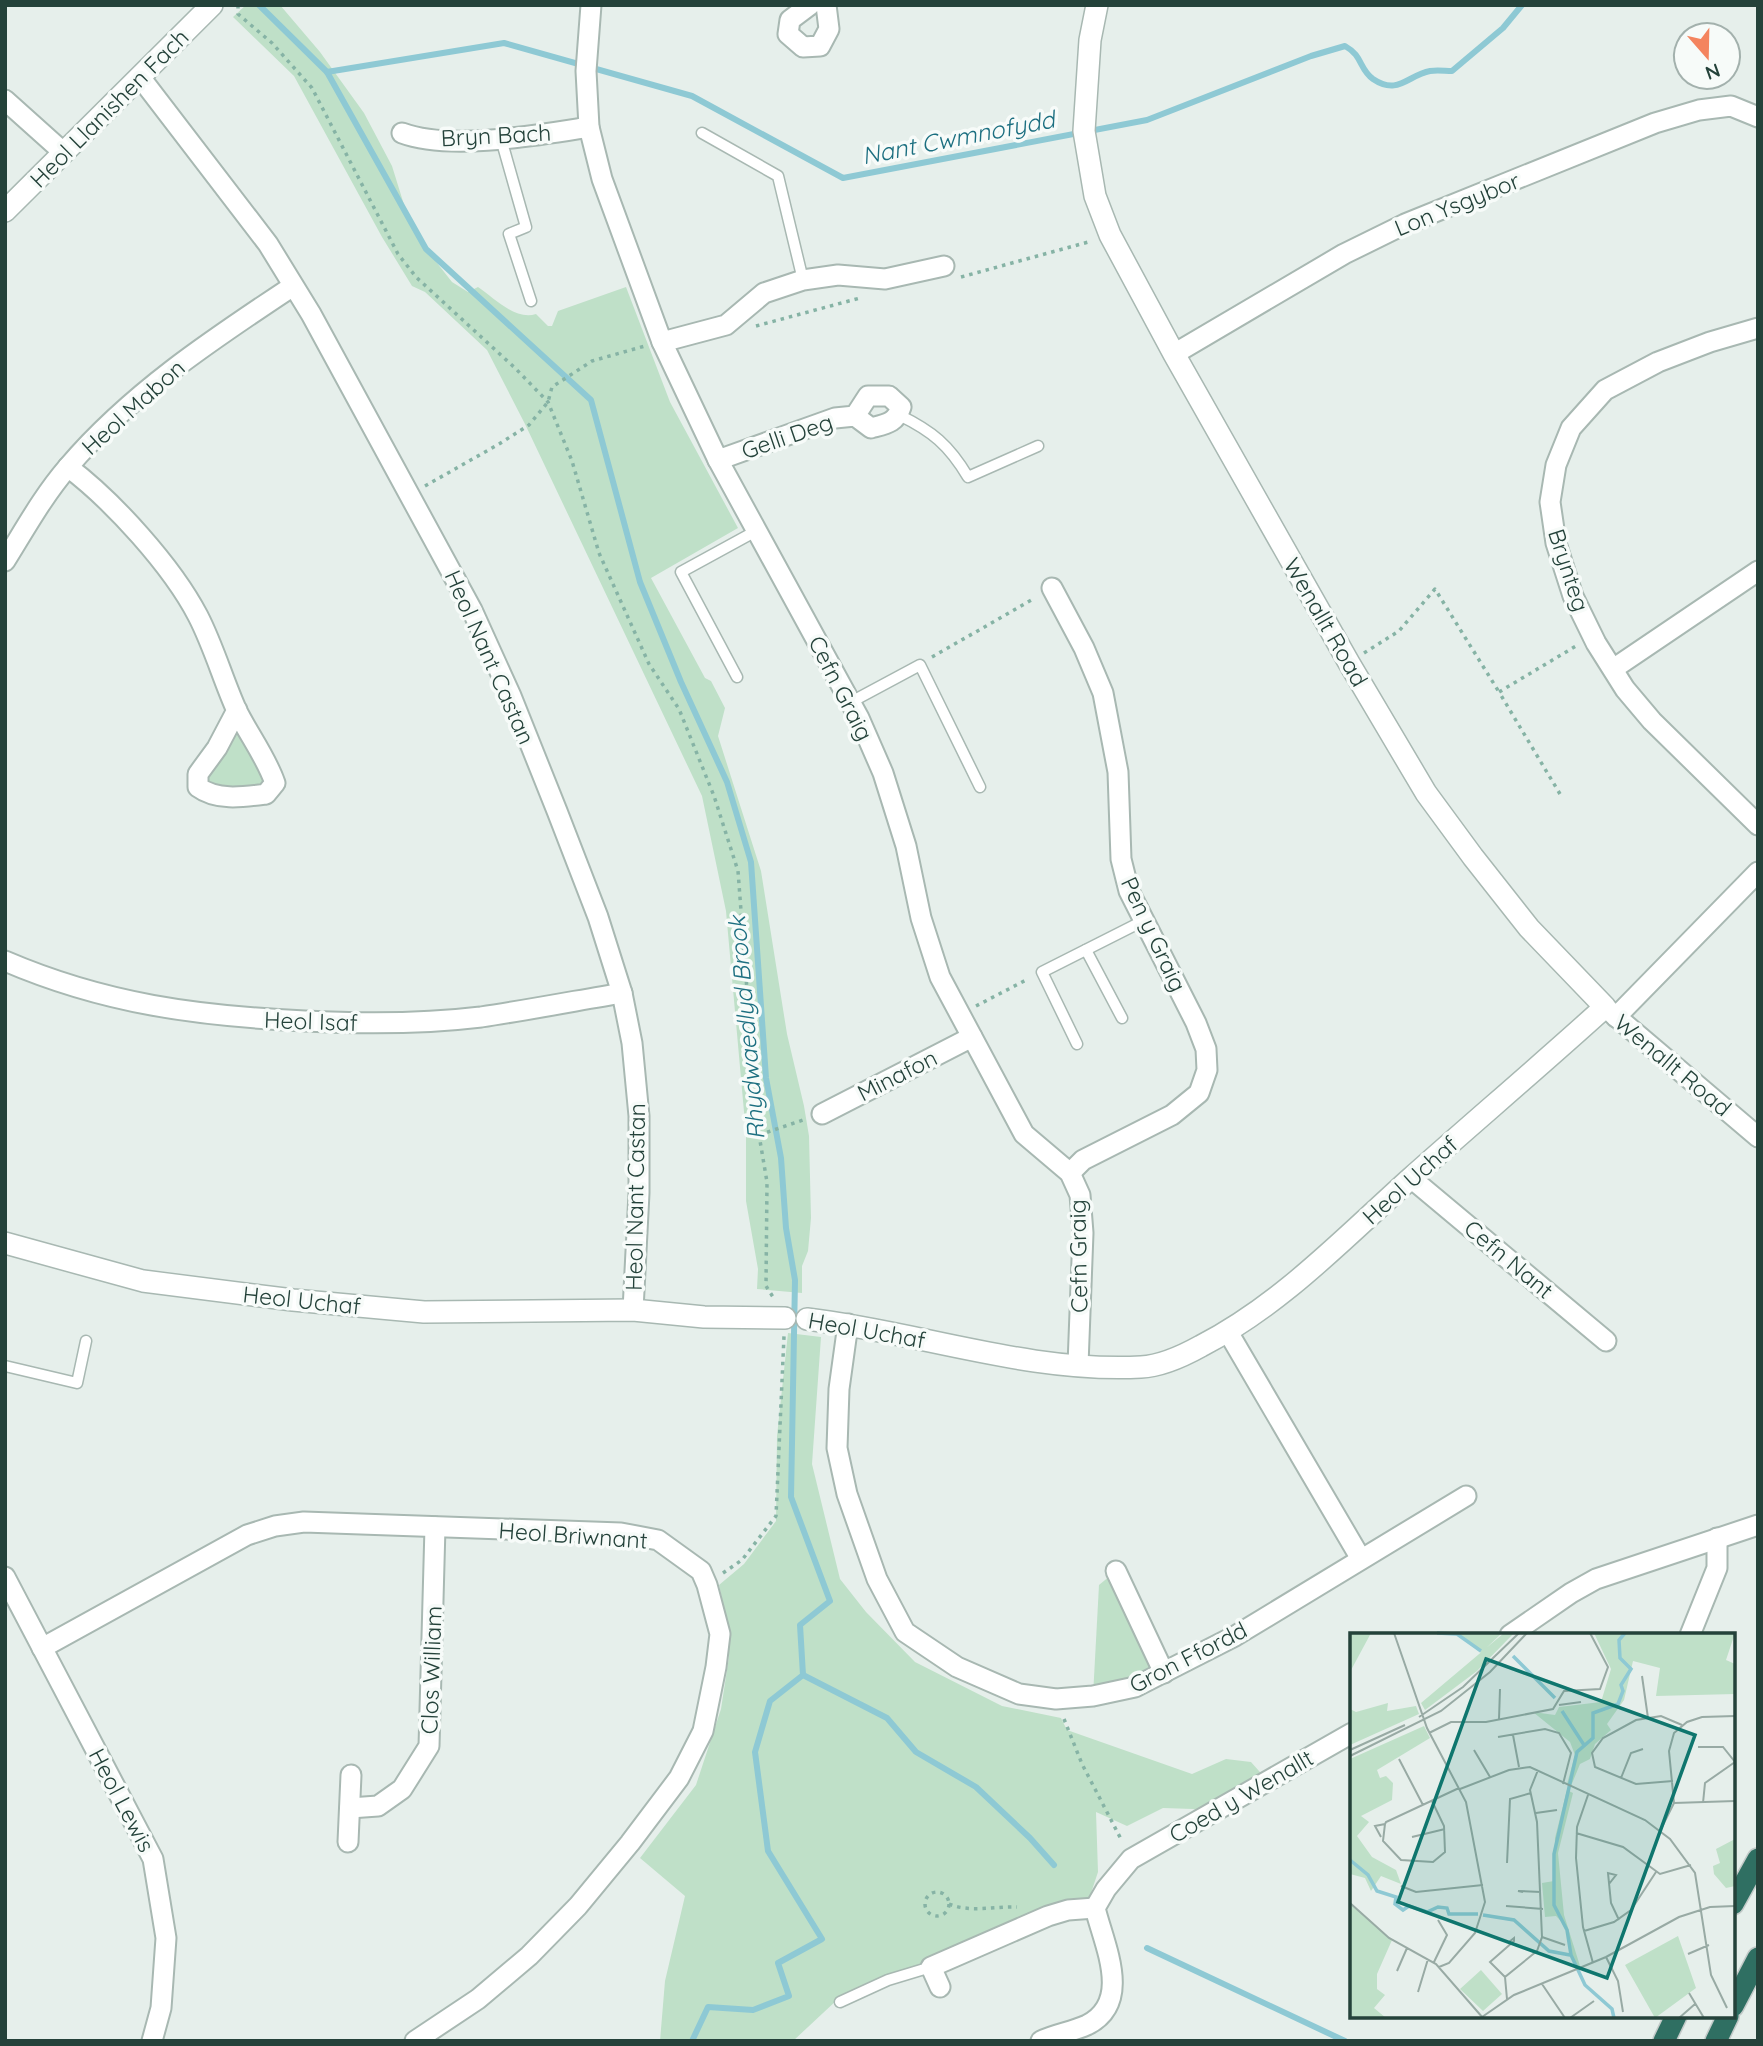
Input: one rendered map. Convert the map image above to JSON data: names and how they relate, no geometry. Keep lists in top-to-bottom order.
{
  "streets": {
    "street": [
      "Heol Llanishen Fach",
      "Bryn Bach",
      "Lon Ysgybor",
      "Heol Mabon",
      "Gelli Deg",
      "Brynteg",
      "Wenallt Road",
      "Heol Nant Castan",
      "Cefn Graig",
      "Pen y Graig",
      "Heol Isaf",
      "Minafon",
      "Heol Uchaf",
      "Cefn Nant",
      "Heol Briwnant",
      "Gron Ffordd",
      "Clos William",
      "Coed y Wenallt",
      "Heol Lewis"
    ]
  },
  "crossings": [
    ["Heol Llanishen Fach", "Heol Nant Castan"],
    ["Bryn Bach", "Cefn Graig"],
    ["Lon Ysgybor", "Wenallt Road"],
    ["Heol Mabon", "Heol Nant Castan"],
    ["Gelli Deg", "Cefn Graig"],
    ["Wenallt Road", "Heol Uchaf"],
    ["Heol Nant Castan", "Heol Isaf"],
    ["Heol Nant Castan", "Heol Uchaf"],
    ["Cefn Graig", "Pen y Graig"],
    ["Cefn Graig", "Minafon"],
    ["Cefn Graig", "Heol Uchaf"],
    ["Heol Uchaf", "Cefn Nant"],
    ["Heol Uchaf", "Gron Ffordd"],
    ["Heol Briwnant", "Clos William"],
    ["Heol Briwnant", "Heol Lewis"]
  ],
  "water": ["Nant Cwmnofydd", "Rhydwaedlyd Brook"],
  "north": "bottom"
}
